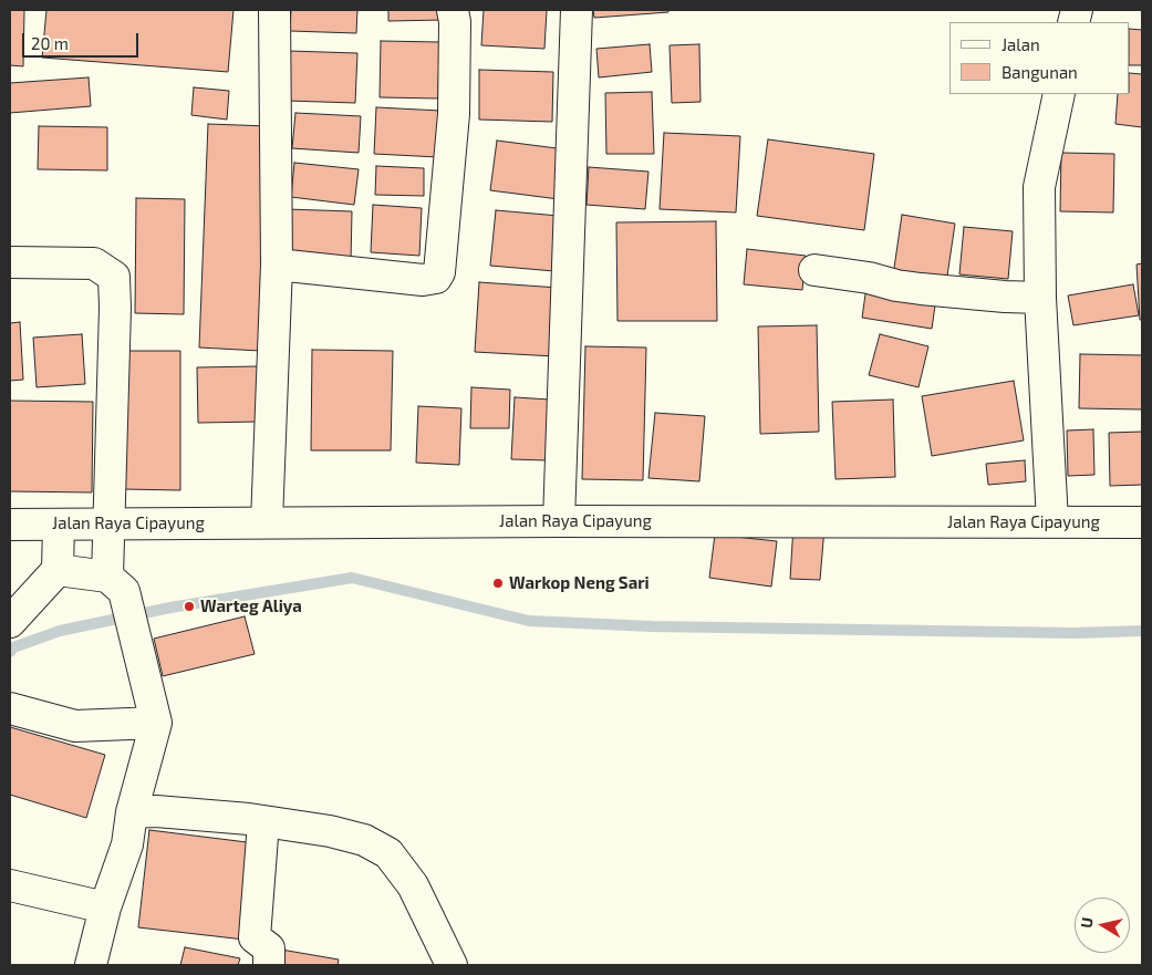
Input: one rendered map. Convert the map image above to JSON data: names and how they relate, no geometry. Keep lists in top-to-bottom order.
{
  "streets": {
    "street": ["Jalan Raya Cipayung"]
  },
  "places": ["Warkop Neng Sari", "Warteg Aliya"],
  "legend": ["Jalan", "Bangunan"],
  "scale_bar": "20 m",
  "north": "left"
}
